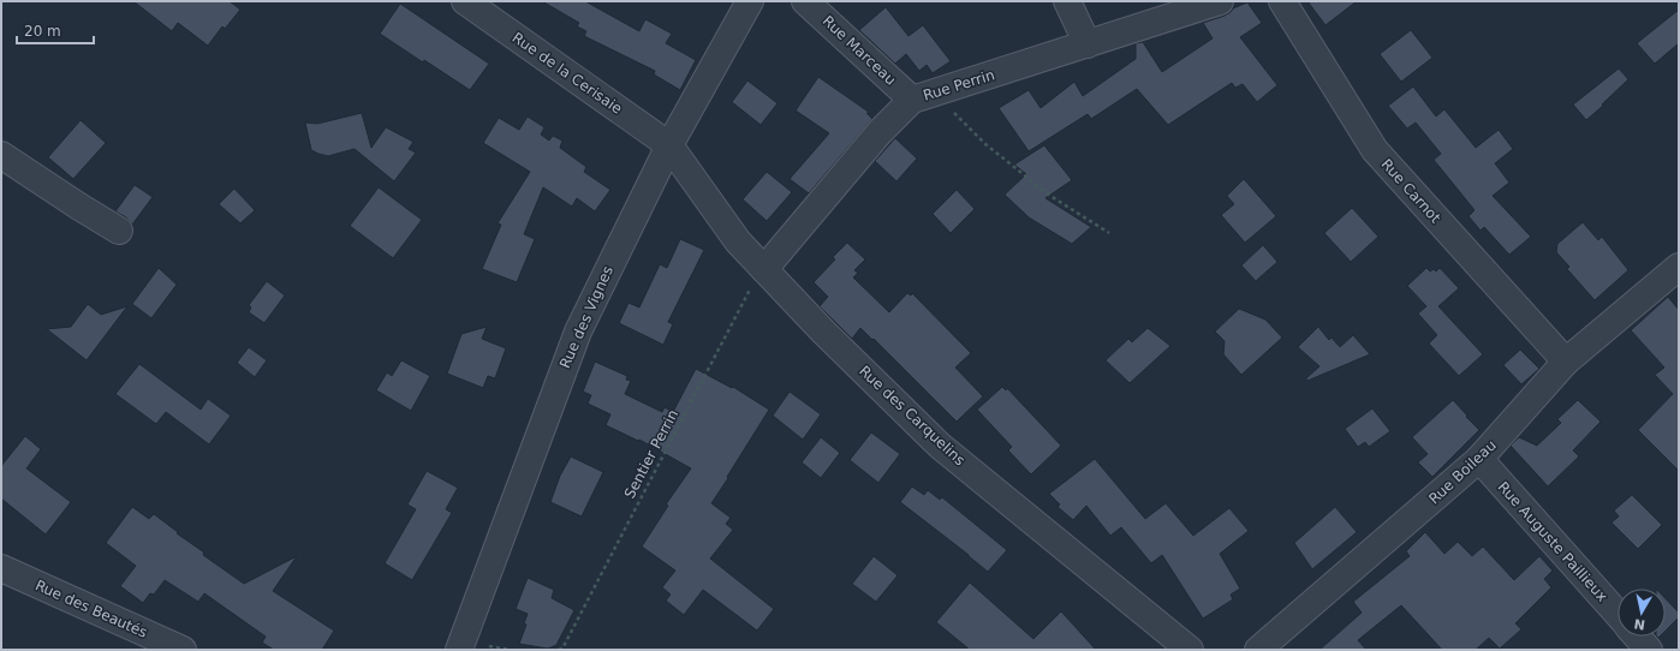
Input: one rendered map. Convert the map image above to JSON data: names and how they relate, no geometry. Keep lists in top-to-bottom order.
{
  "streets": {
    "street": [
      "Rue Marceau",
      "Rue de la Cerisaie",
      "Rue Perrin",
      "Rue Carnot",
      "Rue des Vignes",
      "Rue des Carquelins",
      "Rue Boileau",
      "Rue Auguste Paillieux",
      "Rue des Beautés"
    ],
    "path": ["Sentier Perrin"]
  },
  "crossings": [
    ["Rue Marceau", "Rue Perrin"],
    ["Rue de la Cerisaie", "Rue des Vignes"],
    ["Rue de la Cerisaie", "Rue des Carquelins"],
    ["Rue Perrin", "Rue des Carquelins"],
    ["Rue Perrin", "Sentier Perrin"],
    ["Rue Carnot", "Rue Boileau"],
    ["Rue des Vignes", "Rue des Carquelins"],
    ["Rue des Carquelins", "Sentier Perrin"],
    ["Rue Boileau", "Rue Auguste Paillieux"]
  ],
  "scale_bar": "20 m",
  "north": "bottom"
}
